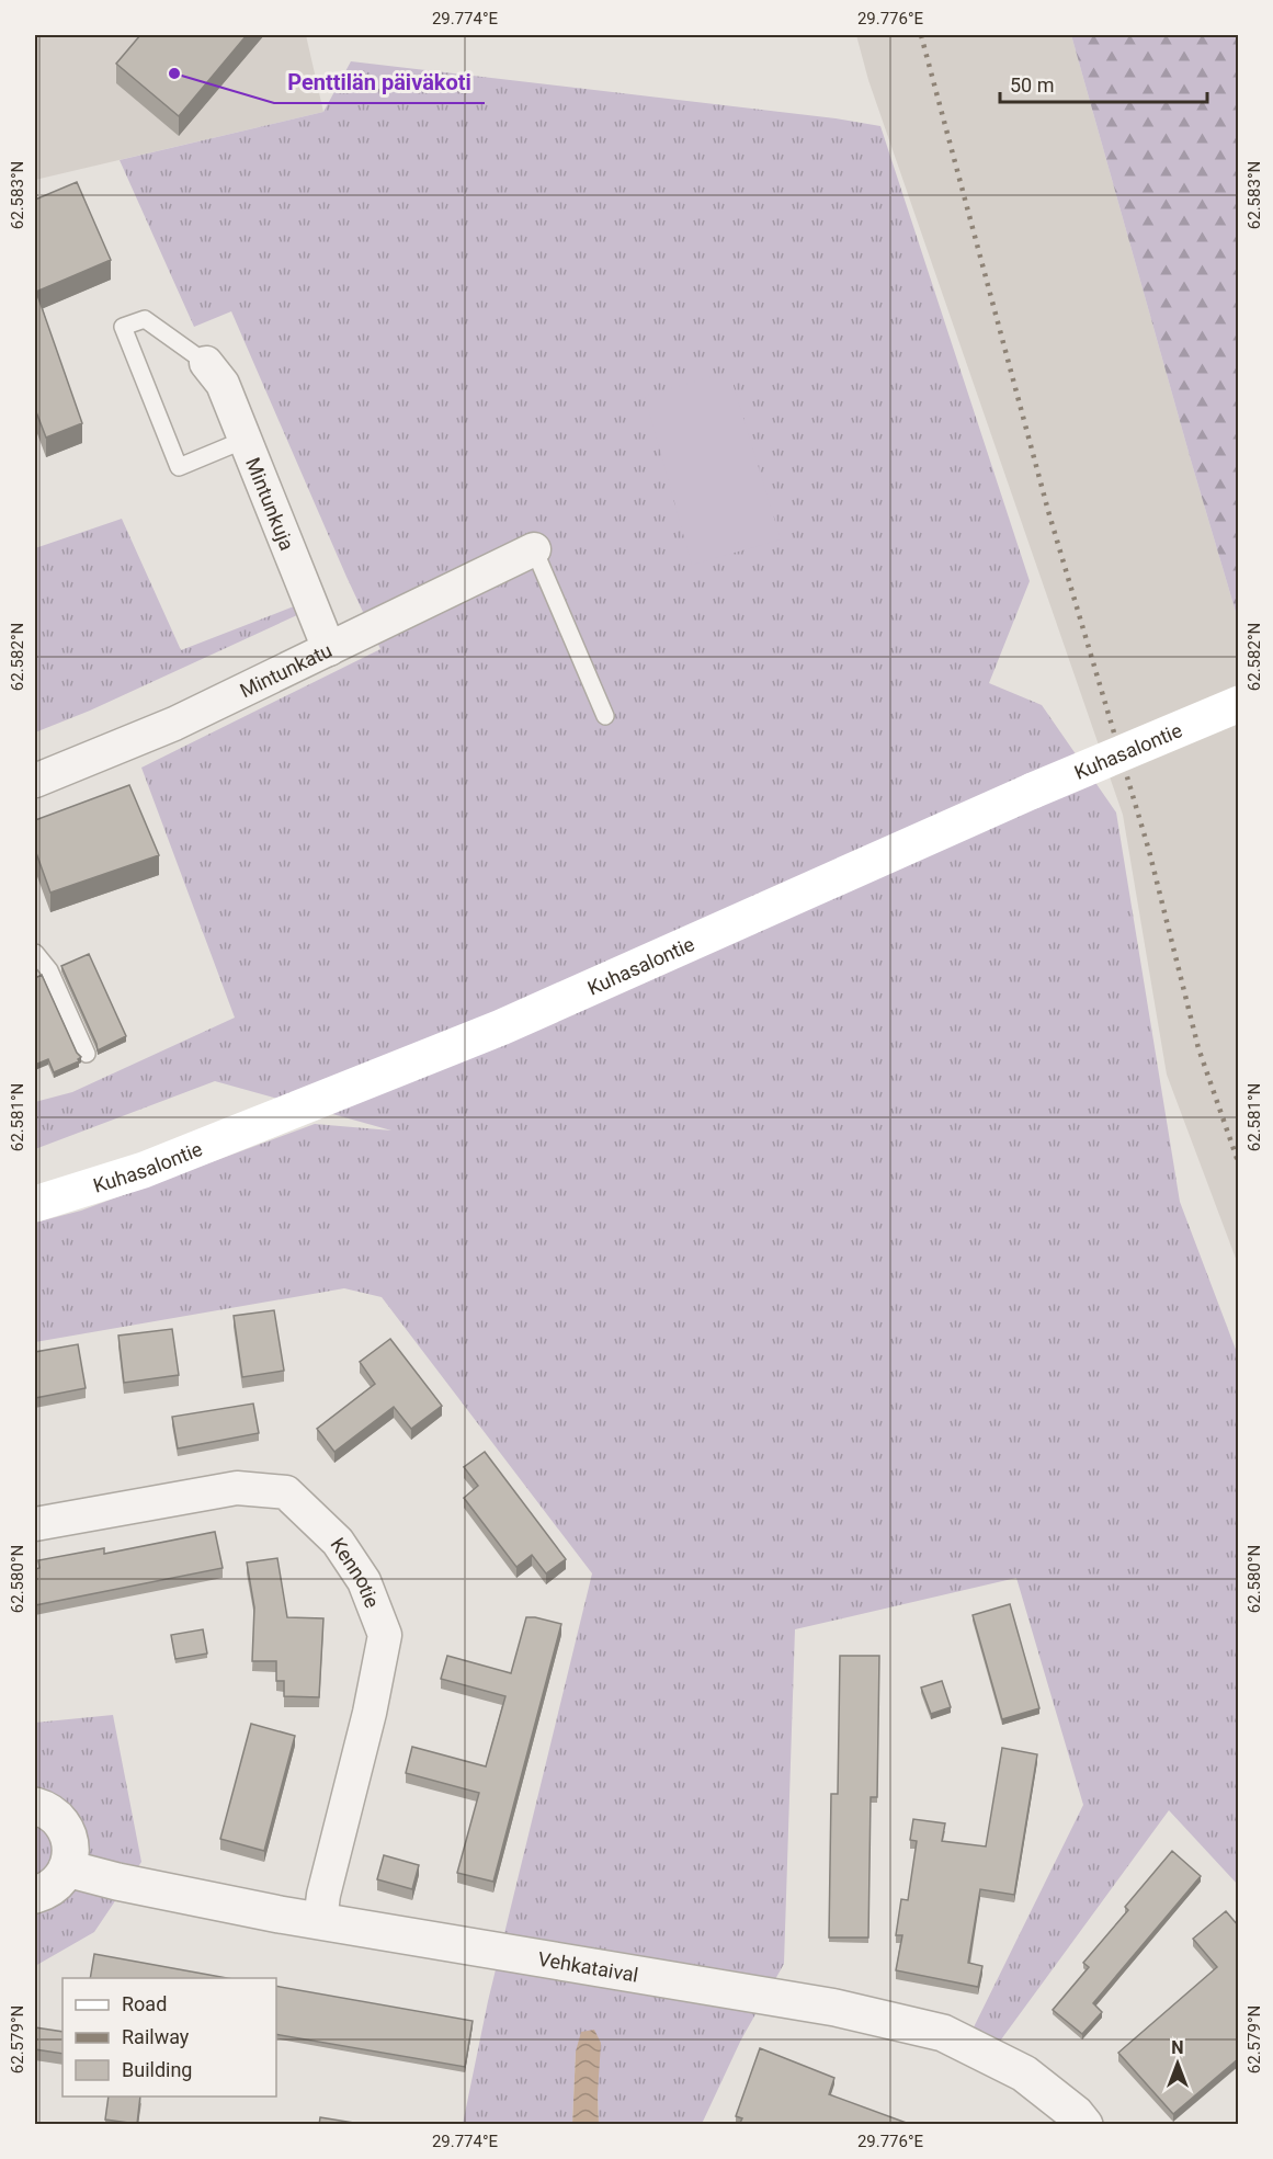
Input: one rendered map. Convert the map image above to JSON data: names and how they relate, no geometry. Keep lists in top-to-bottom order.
{
  "streets": {
    "main road": ["Kuhasalontie"],
    "street": [
      "Mintunkuja",
      "Mintunkatu",
      "Kennotie",
      "Vehkataival"
    ]
  },
  "crossings": [
    ["Mintunkuja", "Mintunkatu"],
    ["Kennotie", "Vehkataival"]
  ],
  "places": ["Penttilän päiväkoti"],
  "legend": ["Road", "Railway", "Building"],
  "scale_bar": "50 m",
  "north": "top",
  "coordinates": [
    "29.774°E",
    "29.776°E",
    "62.583°N",
    "62.582°N",
    "62.581°N",
    "62.580°N",
    "62.579°N"
  ]
}
